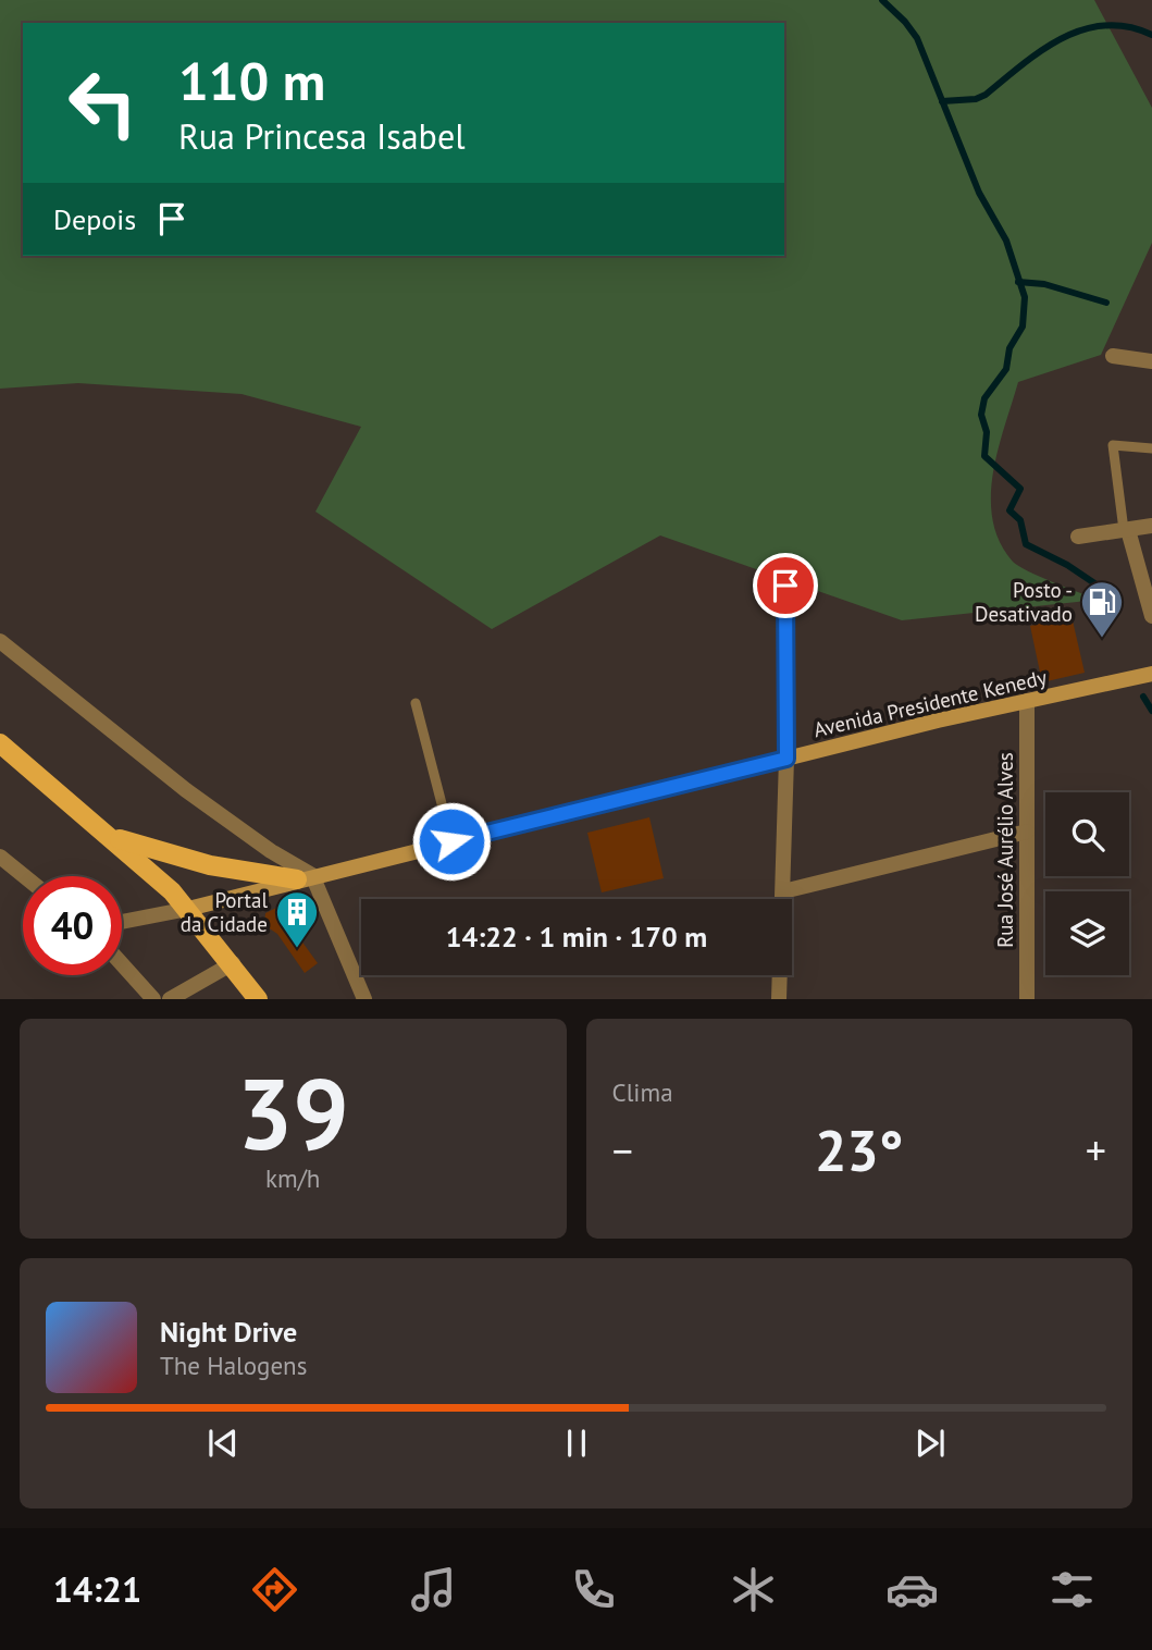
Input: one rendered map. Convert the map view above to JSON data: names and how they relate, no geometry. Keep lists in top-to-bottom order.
{
  "streets": {
    "street": ["Avenida Presidente Kenedy", "Rua José Aurélio Alves"]
  },
  "crossings": [
    ["Avenida Presidente Kenedy", "Rua José Aurélio Alves"]
  ],
  "places": {
    "fuel station": ["Posto - Desativado"],
    "building": ["Portal da Cidade"]
  },
  "page": {
    "turn": ["110 m", "Rua Princesa Isabel"],
    "then": "Depois",
    "limit": "40",
    "trip": "14:22 · 1 min · 170 m",
    "tile": [
      ["39", "km/h"],
      "Clima"
    ],
    "heat": ["−", "23°", "+"],
    "song": ["Night Drive", "The Halogens"],
    "tabs": "14:21"
  }
}
